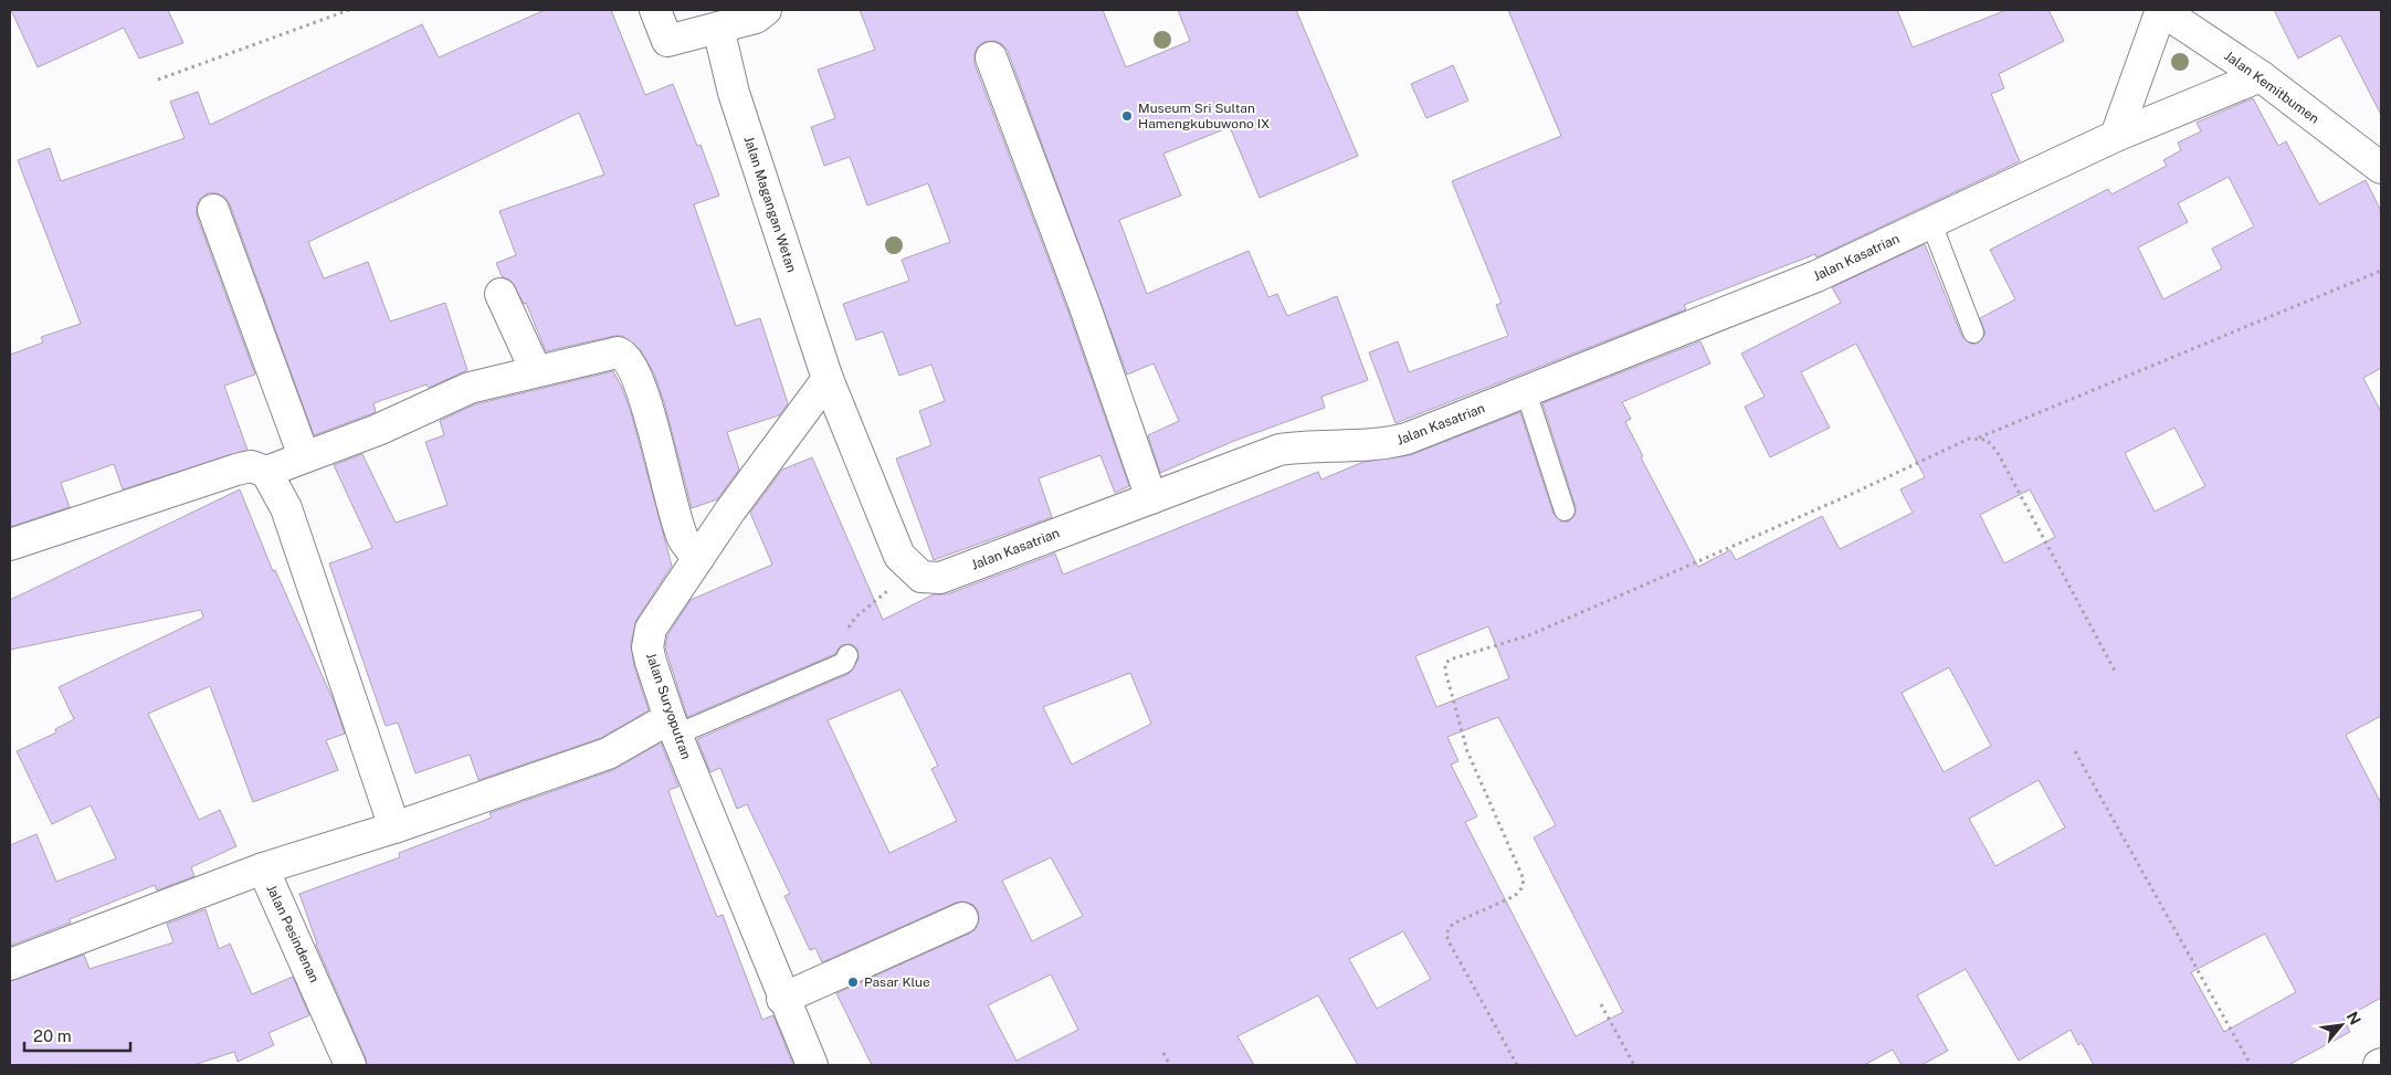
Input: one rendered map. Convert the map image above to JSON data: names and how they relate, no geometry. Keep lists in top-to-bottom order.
{
  "streets": {
    "street": [
      "Jalan Kemitbumen",
      "Jalan Magangan Wetan",
      "Jalan Kasatrian",
      "Jalan Suryoputran",
      "Jalan Pesindenan"
    ]
  },
  "crossings": [
    ["Jalan Kemitbumen", "Jalan Kasatrian"],
    ["Jalan Magangan Wetan", "Jalan Suryoputran"],
    ["Jalan Suryoputran", "Jalan Pesindenan"]
  ],
  "places": ["Museum Sri Sultan Hamengkubuwono IX", "Pasar Klue"],
  "scale_bar": "20 m",
  "north": "top right"
}
